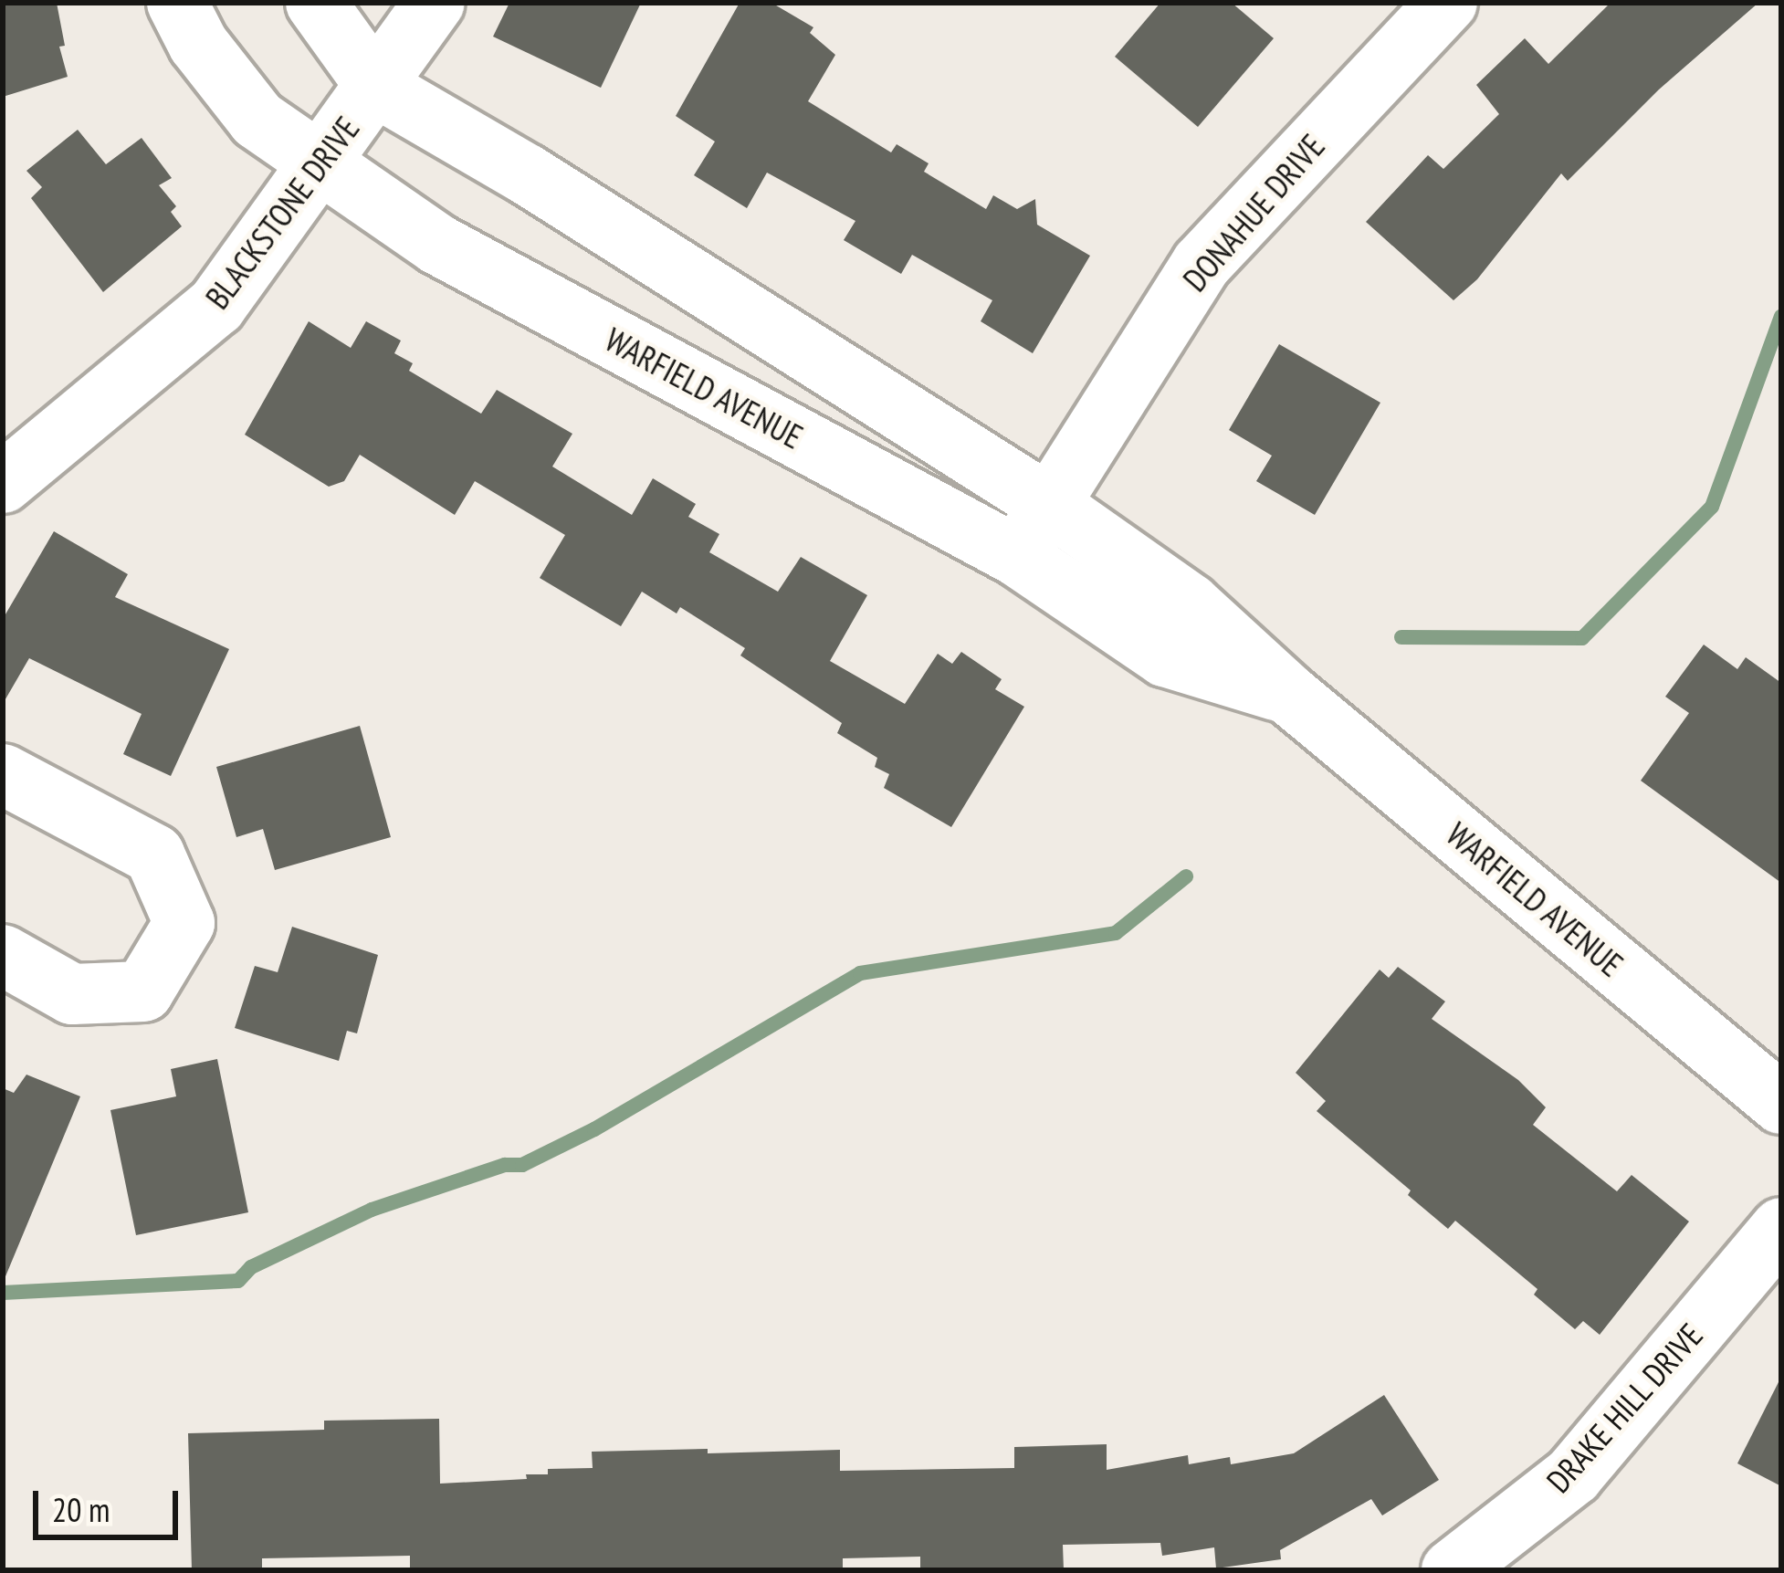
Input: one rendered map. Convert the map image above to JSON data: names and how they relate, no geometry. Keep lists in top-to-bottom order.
{
  "streets": {
    "street": [
      "BLACKSTONE DRIVE",
      "DONAHUE DRIVE",
      "WARFIELD AVENUE",
      "DRAKE HILL DRIVE"
    ]
  },
  "crossings": [
    ["BLACKSTONE DRIVE", "WARFIELD AVENUE"],
    ["DONAHUE DRIVE", "WARFIELD AVENUE"]
  ],
  "scale_bar": "20 m"
}
